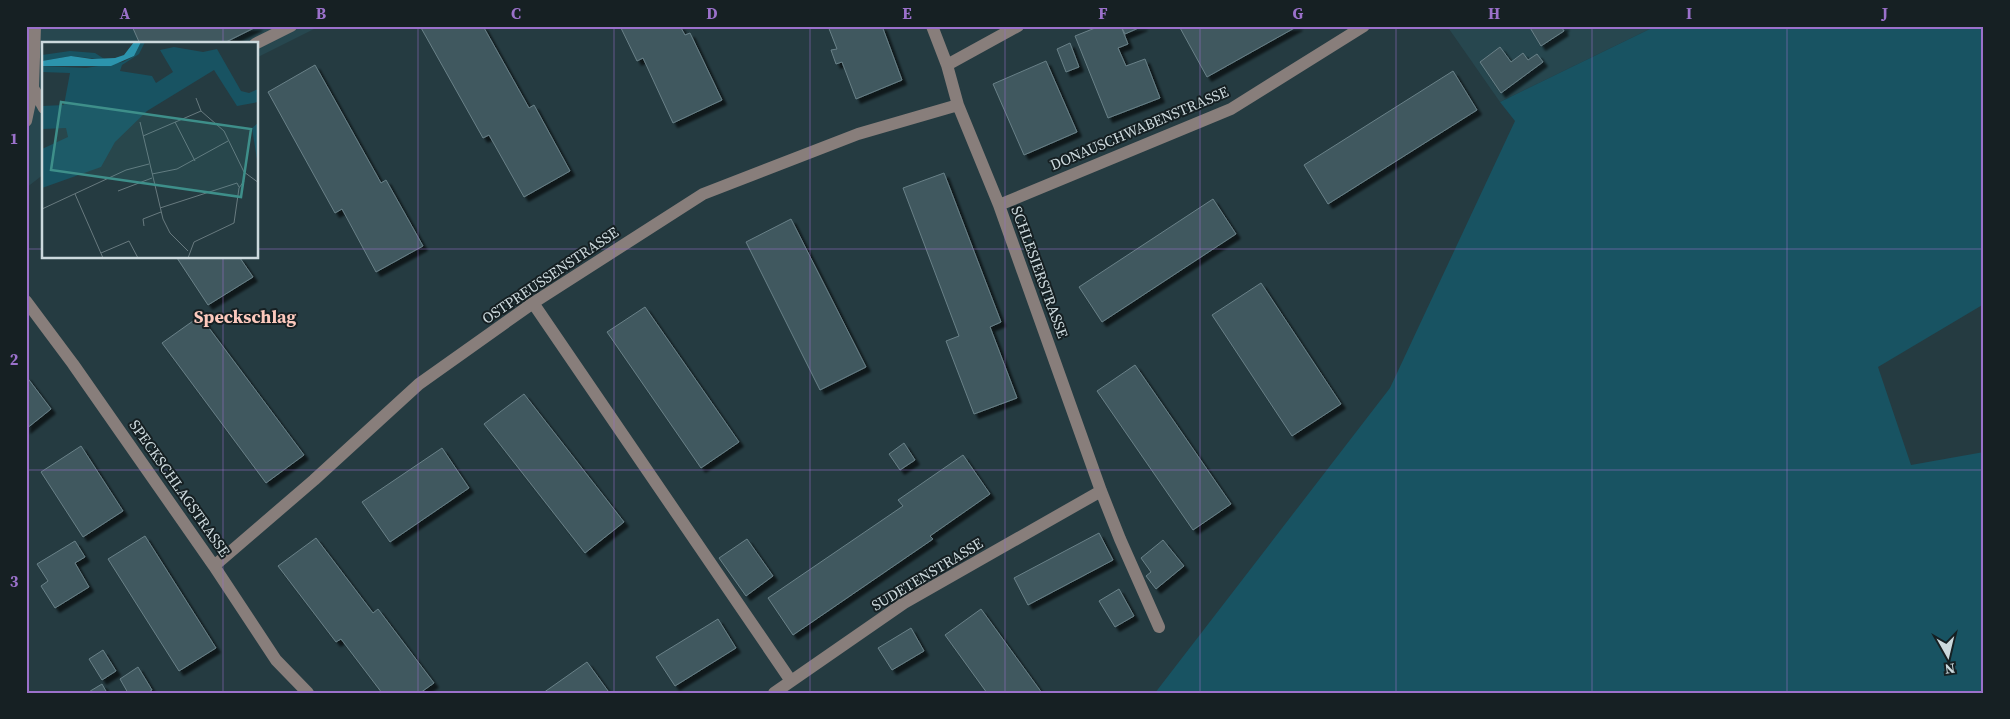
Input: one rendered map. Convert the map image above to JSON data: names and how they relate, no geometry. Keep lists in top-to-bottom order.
{
  "streets": {
    "street": [
      "DONAUSCHWABENSTRASSE",
      "SCHLESIERSTRASSE",
      "OSTPREUSSENSTRASSE",
      "SPECKSCHLAGSTRASSE",
      "SUDETENSTRASSE"
    ]
  },
  "crossings": [
    ["DONAUSCHWABENSTRASSE", "SCHLESIERSTRASSE"],
    ["SCHLESIERSTRASSE", "OSTPREUSSENSTRASSE"],
    ["SCHLESIERSTRASSE", "SUDETENSTRASSE"],
    ["OSTPREUSSENSTRASSE", "SPECKSCHLAGSTRASSE"]
  ],
  "districts": ["Speckschlag"],
  "north": "bottom",
  "grid": {
    "columns": [
      "A",
      "B",
      "C",
      "D",
      "E",
      "F",
      "G",
      "H",
      "I",
      "J"
    ],
    "rows": ["1", "2", "3"]
  }
}
